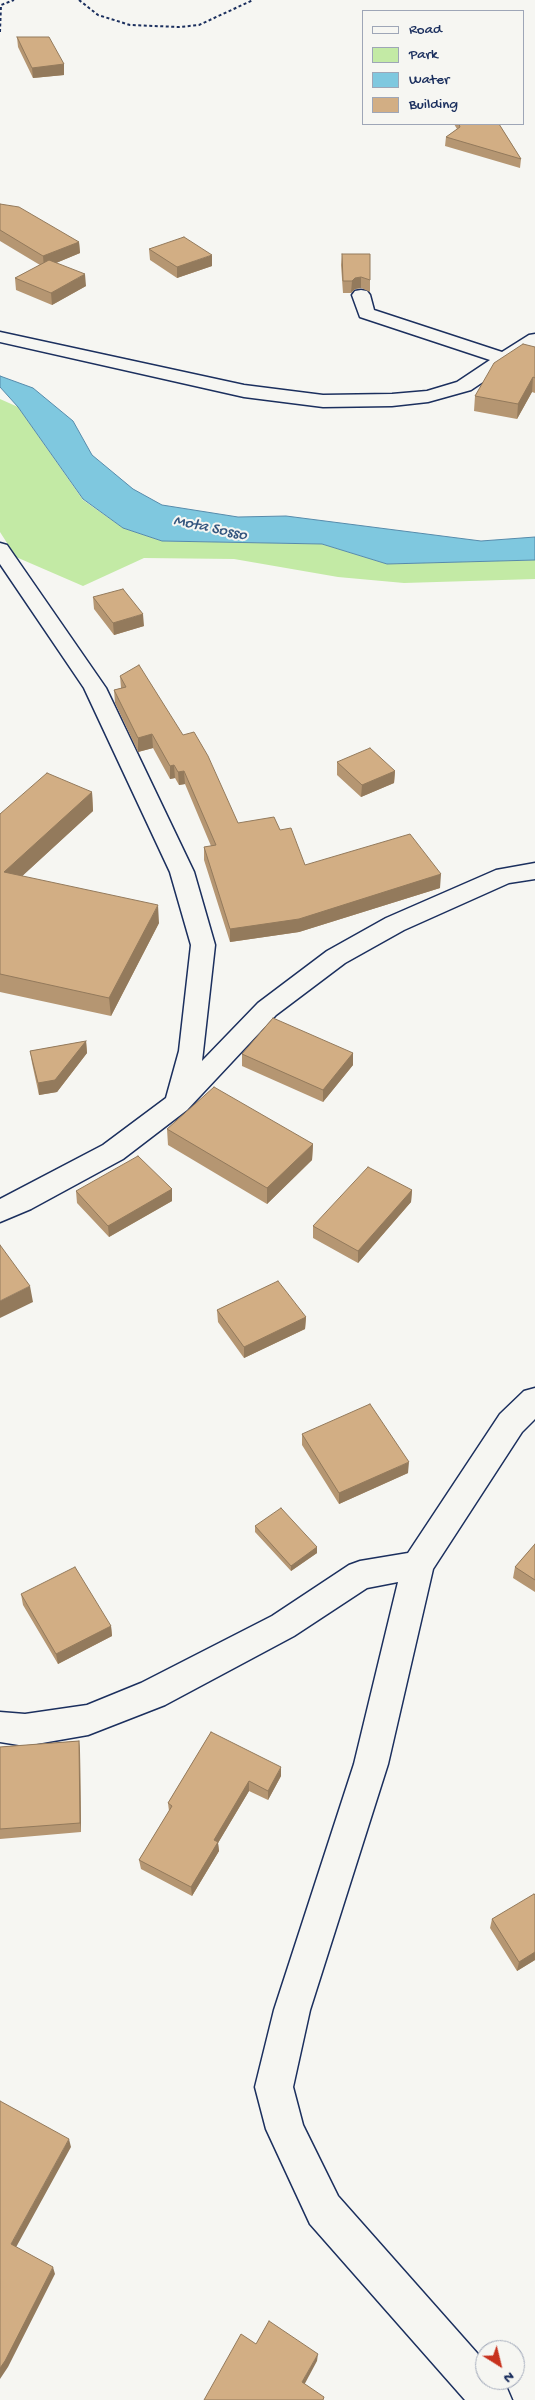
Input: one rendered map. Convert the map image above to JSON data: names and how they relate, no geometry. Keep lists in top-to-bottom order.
{
  "water": ["Mota Sosso"],
  "legend": [
    "Road",
    "Park",
    "Water",
    "Building"
  ],
  "north": "bottom right"
}
